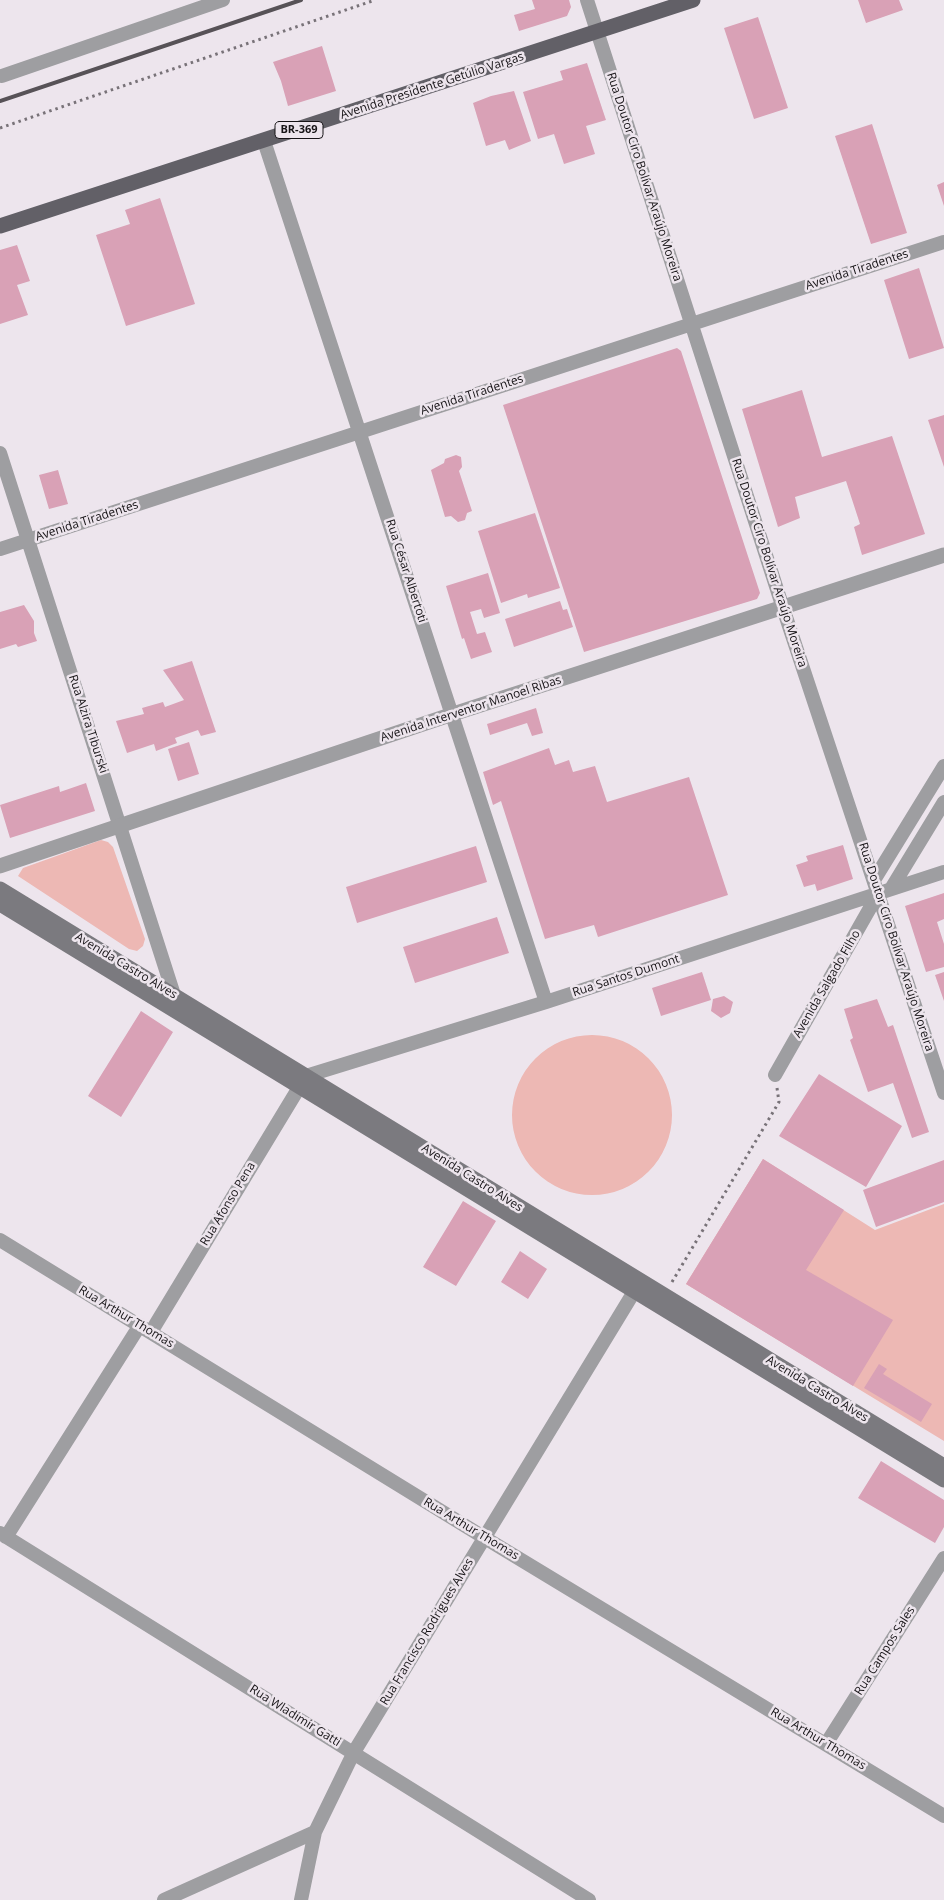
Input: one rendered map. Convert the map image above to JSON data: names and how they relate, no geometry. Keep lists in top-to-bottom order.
{
  "streets": {
    "main road": ["Avenida Presidente Getúlio Vargas", "BR-369", "Avenida Castro Alves"],
    "street": [
      "Rua Doutor Ciro Bolívar Araújo Moreira",
      "Avenida Tiradentes",
      "Rua César Albertoti",
      "Avenida Interventor Manoel Ribas",
      "Rua Alzira Tiburski",
      "Rua Santos Dumont",
      "Avenida Salgado Filho",
      "Rua Afonso Pena",
      "Rua Arthur Thomas",
      "Rua Francisco Rodrigues Alves",
      "Rua Campos Sales",
      "Rua Wladimir Gatti"
    ]
  },
  "crossings": [
    ["Avenida Presidente Getúlio Vargas", "Rua Doutor Ciro Bolívar Araújo Moreira"],
    ["Avenida Presidente Getúlio Vargas", "Rua César Albertoti"],
    ["Rua Doutor Ciro Bolívar Araújo Moreira", "Avenida Tiradentes"],
    ["Rua Doutor Ciro Bolívar Araújo Moreira", "Avenida Interventor Manoel Ribas"],
    ["Rua Doutor Ciro Bolívar Araújo Moreira", "Rua Santos Dumont"],
    ["Rua Doutor Ciro Bolívar Araújo Moreira", "Avenida Salgado Filho"],
    ["Avenida Tiradentes", "Rua César Albertoti"],
    ["Avenida Tiradentes", "Rua Alzira Tiburski"],
    ["Rua César Albertoti", "Avenida Interventor Manoel Ribas"],
    ["Rua César Albertoti", "Rua Santos Dumont"],
    ["Avenida Interventor Manoel Ribas", "Rua Alzira Tiburski"],
    ["Rua Alzira Tiburski", "Avenida Castro Alves"],
    ["Avenida Castro Alves", "Rua Santos Dumont"],
    ["Avenida Castro Alves", "Rua Afonso Pena"],
    ["Avenida Castro Alves", "Rua Francisco Rodrigues Alves"],
    ["Rua Santos Dumont", "Avenida Salgado Filho"],
    ["Rua Santos Dumont", "Rua Afonso Pena"],
    ["Rua Afonso Pena", "Rua Arthur Thomas"],
    ["Rua Afonso Pena", "Rua Wladimir Gatti"],
    ["Rua Arthur Thomas", "Rua Francisco Rodrigues Alves"],
    ["Rua Arthur Thomas", "Rua Campos Sales"],
    ["Rua Francisco Rodrigues Alves", "Rua Wladimir Gatti"]
  ]
}
